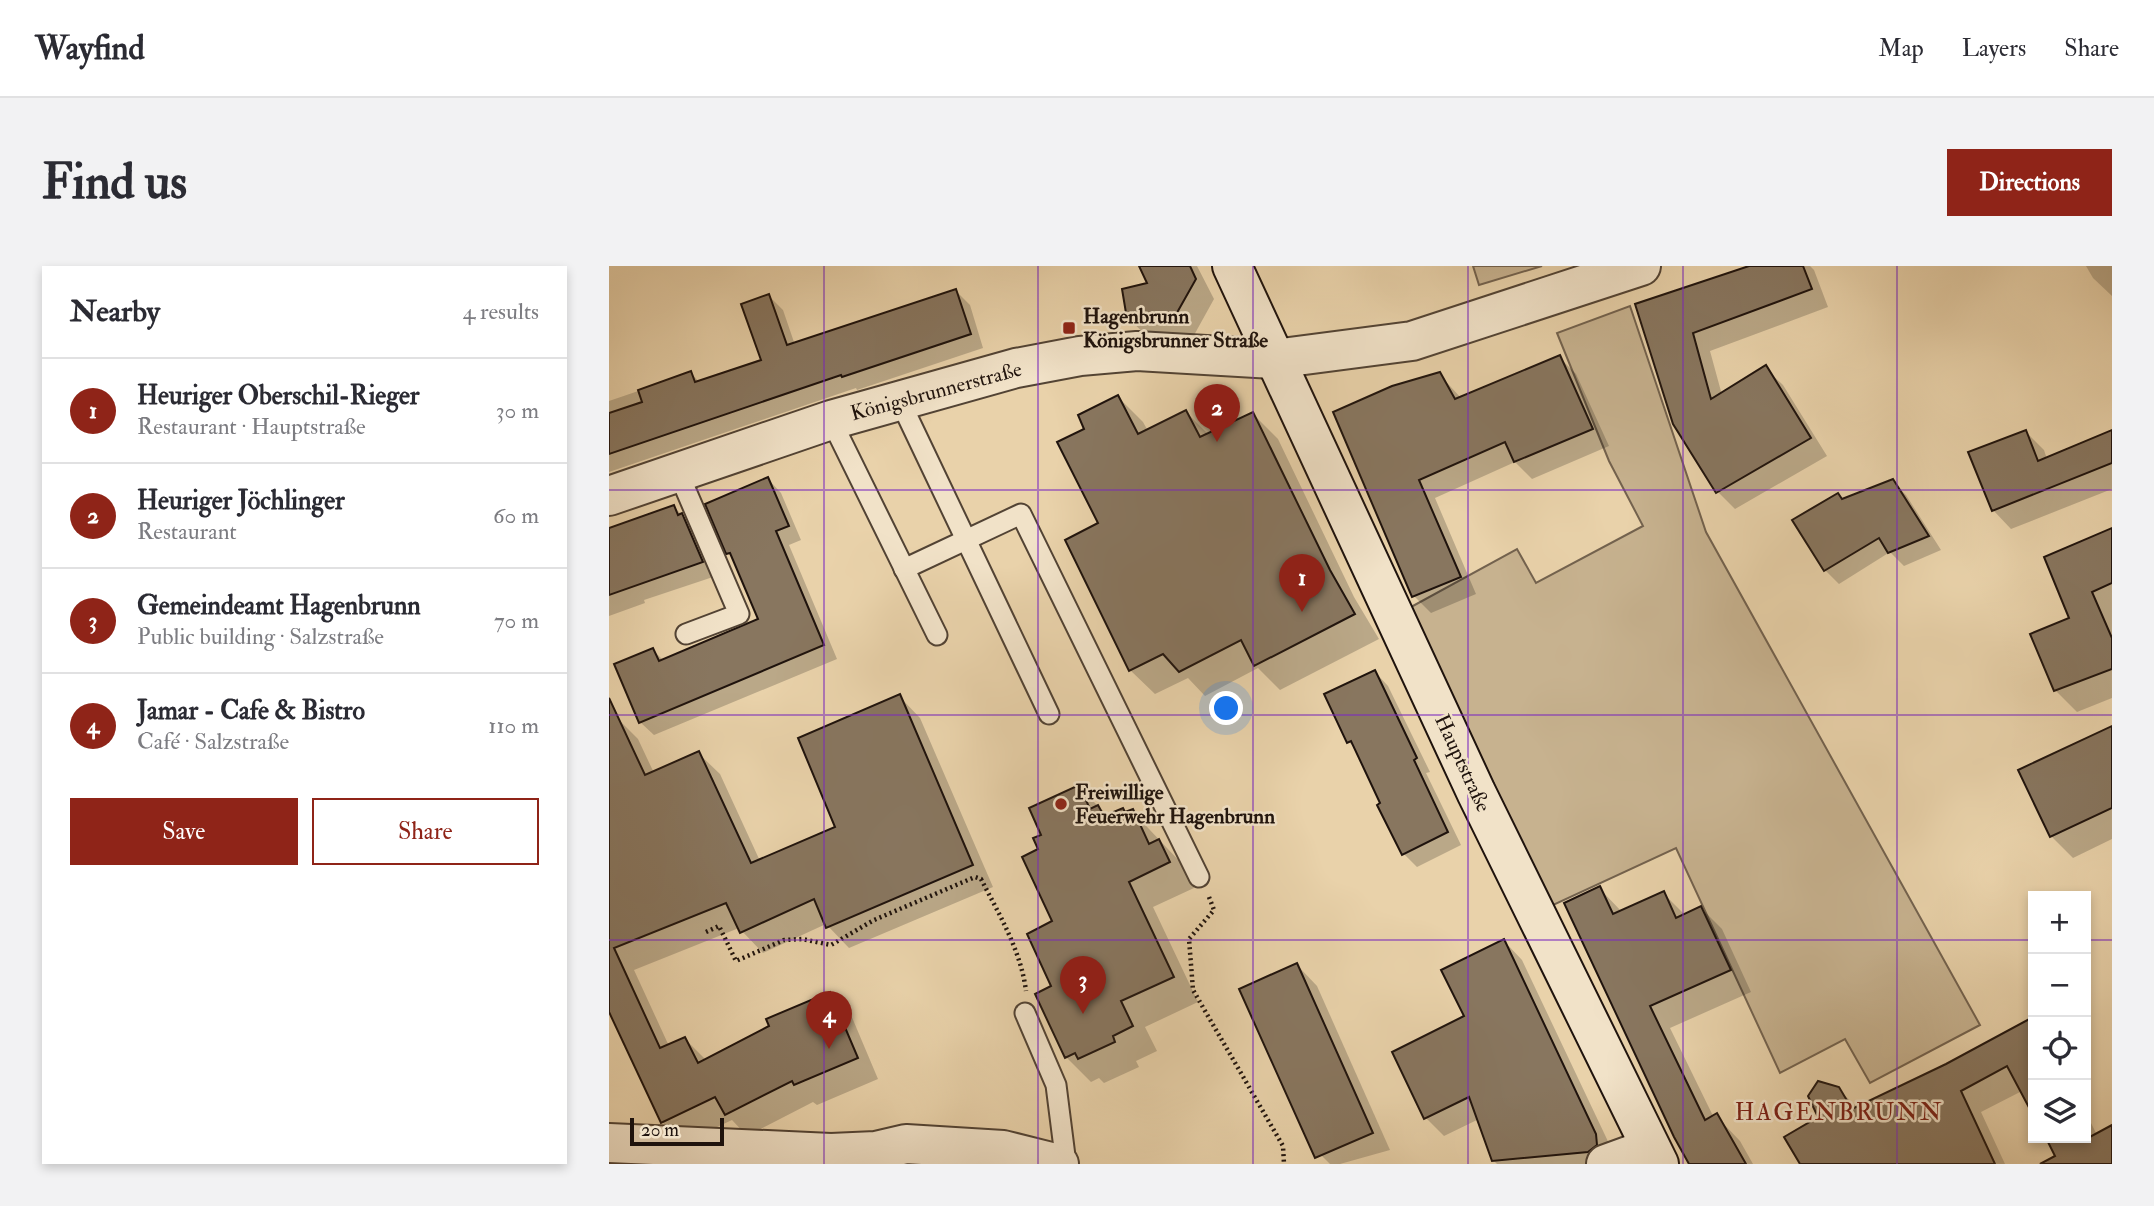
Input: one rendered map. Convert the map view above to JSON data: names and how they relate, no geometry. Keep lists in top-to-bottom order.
{
  "streets": {
    "street": ["Königsbrunnerstraße", "Hauptstraße"]
  },
  "crossings": [
    ["Königsbrunnerstraße", "Hauptstraße"]
  ],
  "districts": ["HAGENBRUNN"],
  "places": {
    "transit": ["Hagenbrunn Königsbrunner Straße"],
    "other": ["Freiwillige Feuerwehr Hagenbrunn"]
  },
  "scale_bar": "20 m",
  "page": {
    "header": "Wayfind",
    "nav": ["Map", "Layers", "Share"],
    "buttons": [
      "Directions",
      ["Save", "Share"]
    ],
    "title": "Find us",
    "heading": ["Nearby", "4 results"],
    "list": [
      {
        "mark": "1",
        "name": "Heuriger Oberschil-Rieger",
        "note": "Restaurant · Hauptstraße",
        "value": "30 m"
      },
      {
        "mark": "2",
        "name": "Heuriger Jöchlinger",
        "note": "Restaurant",
        "value": "60 m"
      },
      {
        "mark": "3",
        "name": "Gemeindeamt Hagenbrunn",
        "note": "Public building · Salzstraße",
        "value": "70 m"
      },
      {
        "mark": "4",
        "name": "Jamar - Cafe & Bistro",
        "note": "Café · Salzstraße",
        "value": "110 m"
      }
    ],
    "pins": [
      "2",
      "1",
      "3",
      "4"
    ],
    "map_buttons": ["+", "−"],
    "scale": "20 m"
  }
}
